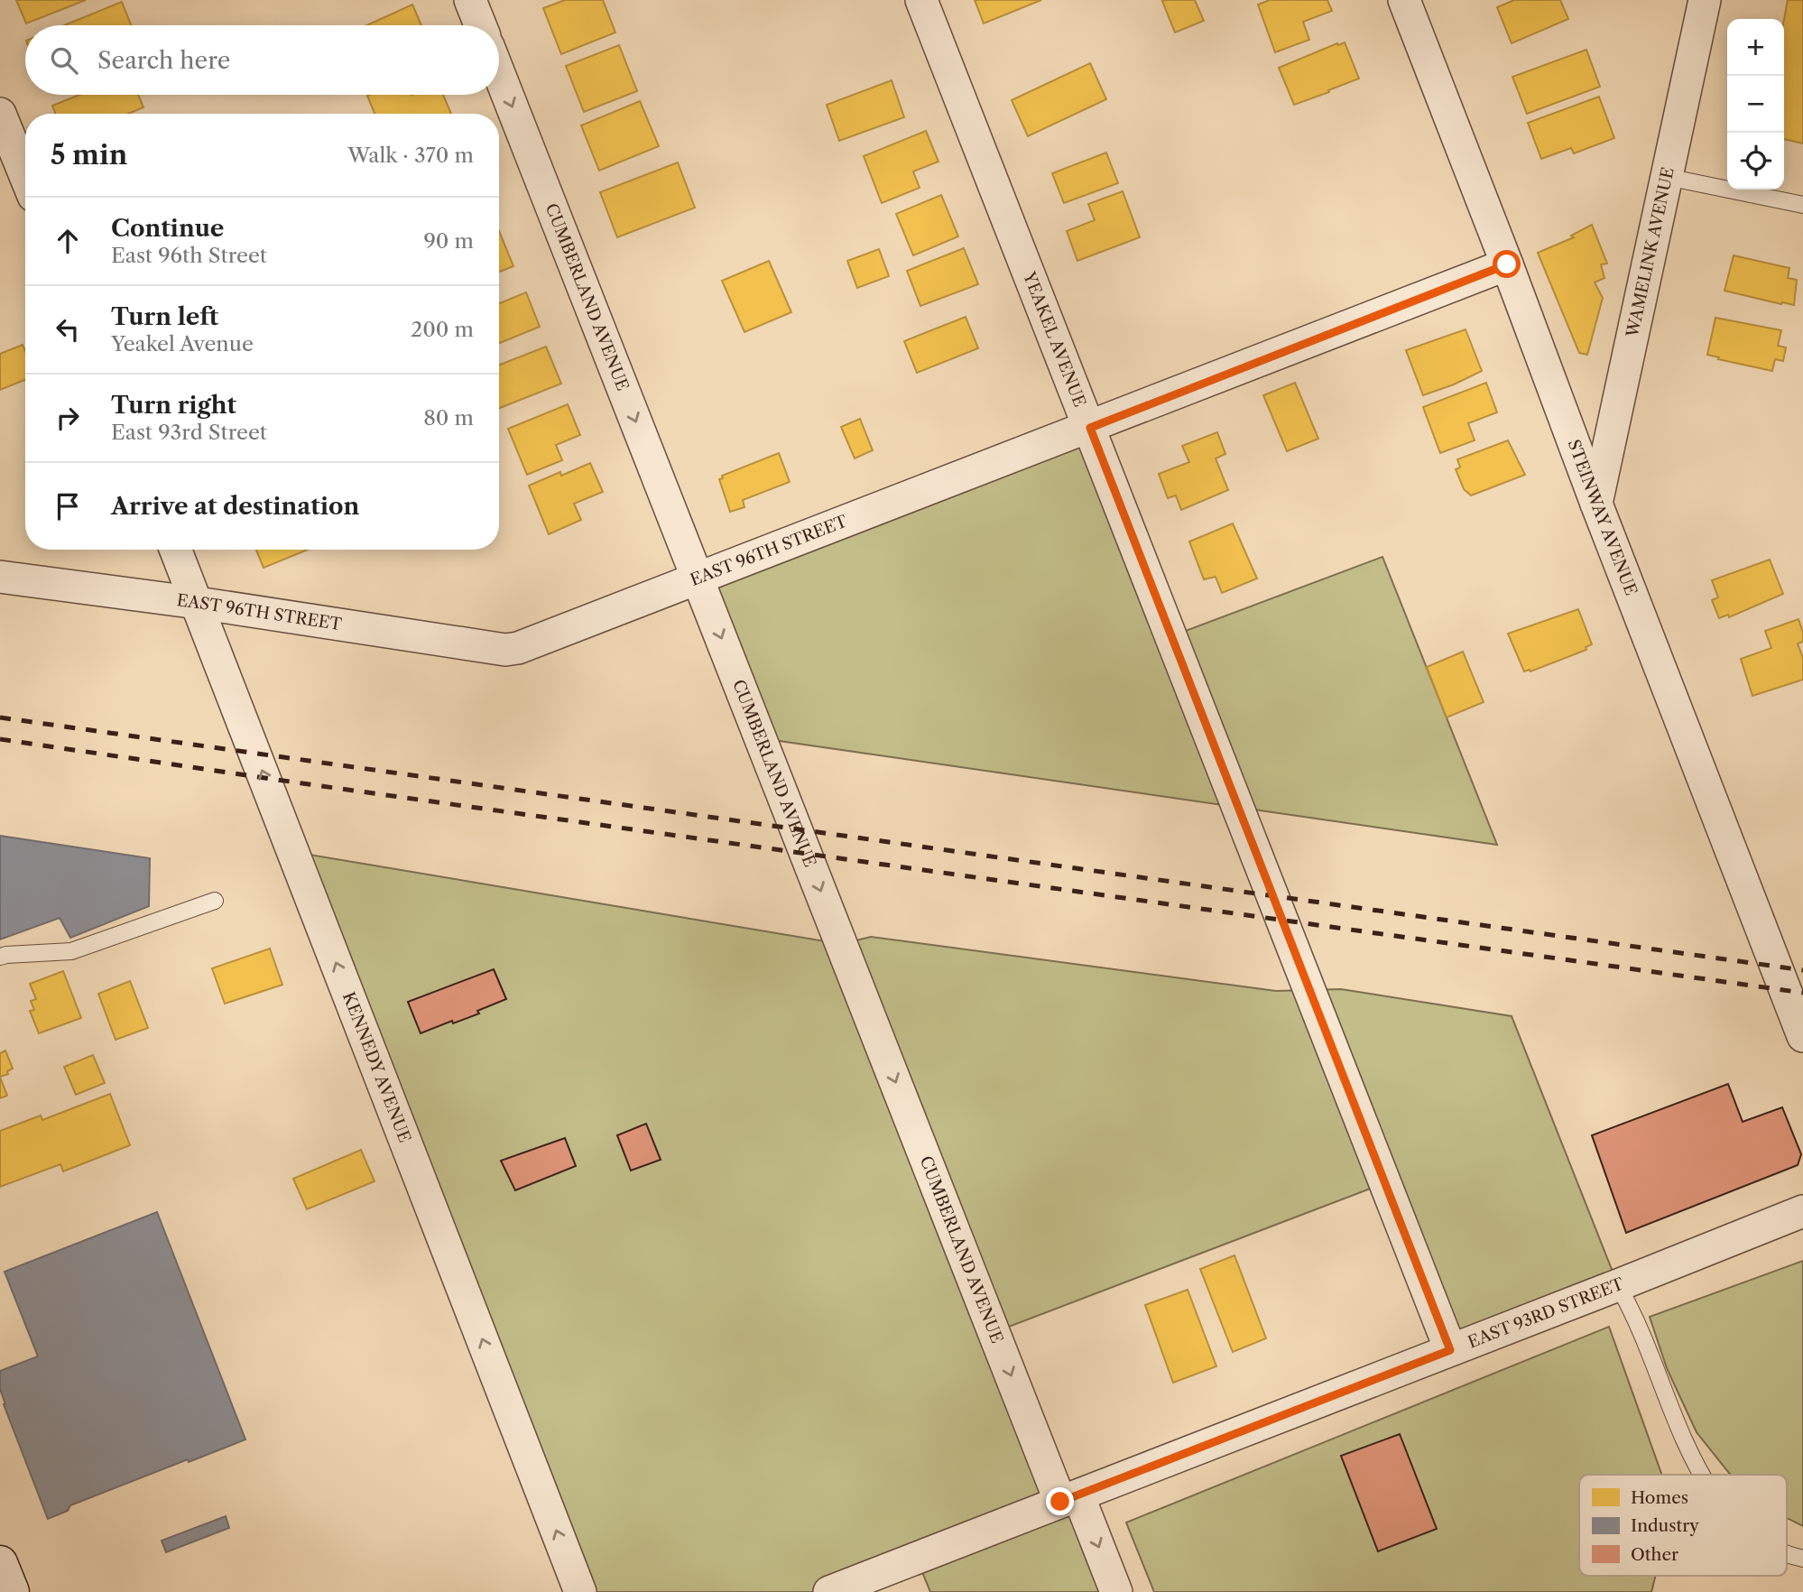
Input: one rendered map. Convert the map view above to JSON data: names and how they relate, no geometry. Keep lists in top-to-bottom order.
{
  "streets": {
    "street": [
      "WAMELINK AVENUE",
      "CUMBERLAND AVENUE",
      "YEAKEL AVENUE",
      "STEINWAY AVENUE",
      "EAST 96TH STREET",
      "KENNEDY AVENUE",
      "EAST 93RD STREET"
    ]
  },
  "crossings": [
    ["WAMELINK AVENUE", "STEINWAY AVENUE"],
    ["CUMBERLAND AVENUE", "EAST 96TH STREET"],
    ["CUMBERLAND AVENUE", "EAST 93RD STREET"],
    ["YEAKEL AVENUE", "EAST 96TH STREET"],
    ["YEAKEL AVENUE", "EAST 93RD STREET"],
    ["STEINWAY AVENUE", "EAST 96TH STREET"],
    ["EAST 96TH STREET", "KENNEDY AVENUE"]
  ],
  "one_way": ["CUMBERLAND AVENUE", "KENNEDY AVENUE"],
  "legend": ["Homes", "Industry", "Other"],
  "page": {
    "map_buttons": ["+", "−"],
    "search": "Search here",
    "heading": ["5 min", "Walk · 370 m"],
    "list": [
      ["Continue", "East 96th Street", "90 m"],
      ["Turn left", "Yeakel Avenue", "200 m"],
      ["Turn right", "East 93rd Street", "80 m"],
      "Arrive at destination"
    ]
  }
}
